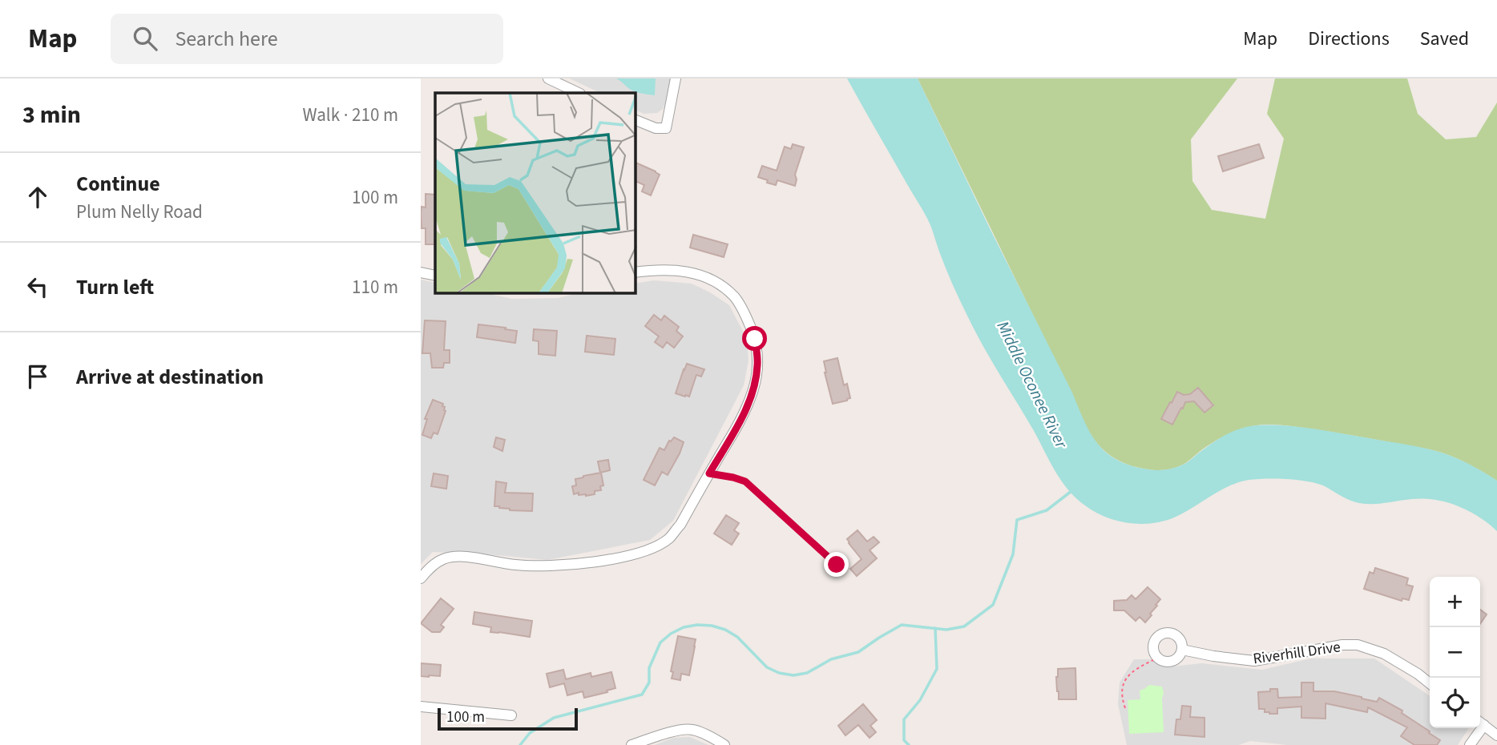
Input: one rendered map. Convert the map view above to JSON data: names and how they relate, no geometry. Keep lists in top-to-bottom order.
{
  "streets": {
    "street": ["Riverhill Drive"]
  },
  "water": ["Middle Oconee River"],
  "scale_bar": "100 m",
  "page": {
    "header": "Map",
    "search": "Search here",
    "nav": ["Map", "Directions", "Saved"],
    "heading": ["3 min", "Walk · 210 m"],
    "list": [
      ["Continue", "Plum Nelly Road", "100 m"],
      ["Turn left", "110 m"],
      "Arrive at destination"
    ],
    "map_buttons": ["+", "−"],
    "scale": "100 m"
  }
}
